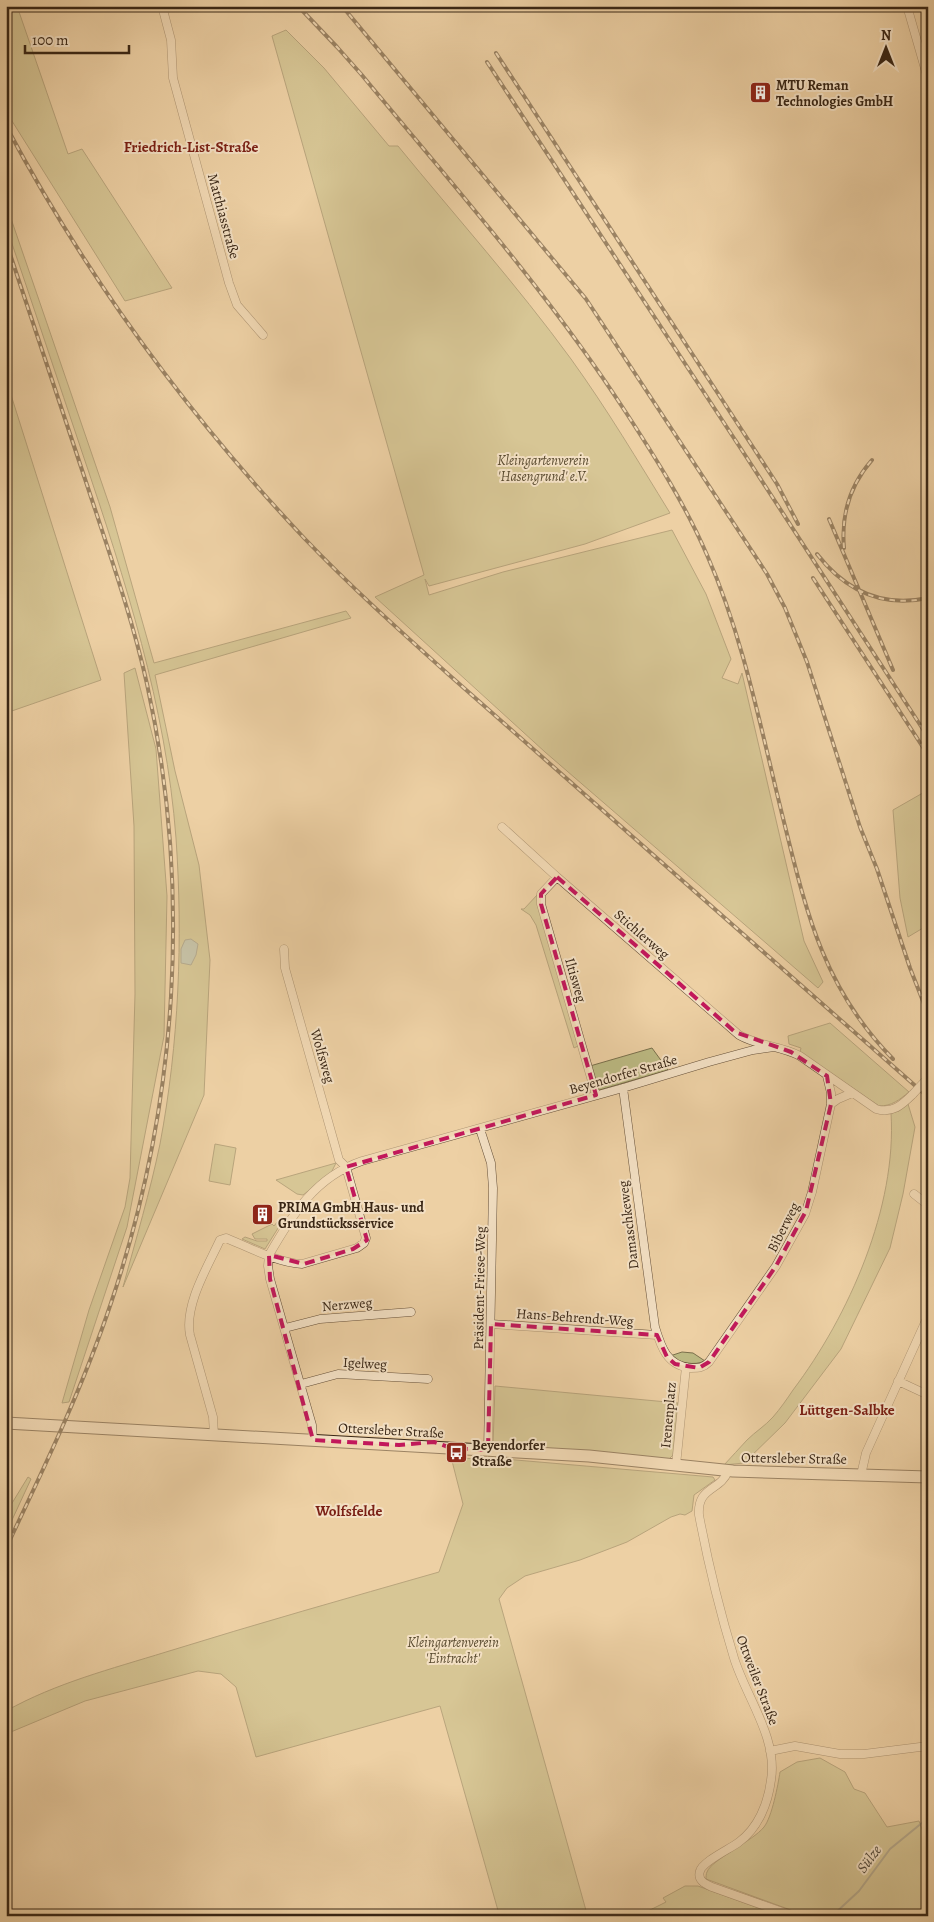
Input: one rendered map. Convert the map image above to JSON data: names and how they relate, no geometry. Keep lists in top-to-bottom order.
{
  "streets": {
    "main road": ["Ottersleber Straße"],
    "street": [
      "Matthiasstraße",
      "Stichlerweg",
      "Iltisweg",
      "Wolfsweg",
      "Beyendorfer Straße",
      "Damaschkeweg",
      "Biberweg",
      "Präsident-Friese-Weg",
      "Nerzweg",
      "Hans-Behrendt-Weg",
      "Igelweg",
      "Irenenplatz",
      "Ottweiler Straße"
    ]
  },
  "crossings": [
    ["Stichlerweg", "Iltisweg"],
    ["Stichlerweg", "Beyendorfer Straße"],
    ["Stichlerweg", "Biberweg"],
    ["Iltisweg", "Beyendorfer Straße"],
    ["Wolfsweg", "Beyendorfer Straße"],
    ["Beyendorfer Straße", "Damaschkeweg"],
    ["Beyendorfer Straße", "Präsident-Friese-Weg"],
    ["Damaschkeweg", "Hans-Behrendt-Weg"],
    ["Damaschkeweg", "Irenenplatz"],
    ["Biberweg", "Irenenplatz"],
    ["Präsident-Friese-Weg", "Hans-Behrendt-Weg"],
    ["Präsident-Friese-Weg", "Ottersleber Straße"],
    ["Irenenplatz", "Ottersleber Straße"],
    ["Ottersleber Straße", "Ottweiler Straße"]
  ],
  "districts": ["Friedrich-List-Straße", "Lüttgen-Salbke", "Wolfsfelde"],
  "water": ["Sülze"],
  "parks": ["Kleingartenverein 'Hasengrund' e.V.", "Kleingartenverein 'Eintracht'"],
  "places": {
    "building": ["MTU Reman Technologies GmbH", "PRIMA GmbH Haus- und Grundstücksservice"],
    "bus stop": ["Beyendorfer Straße"]
  },
  "scale_bar": "100 m",
  "north": "top"
}
